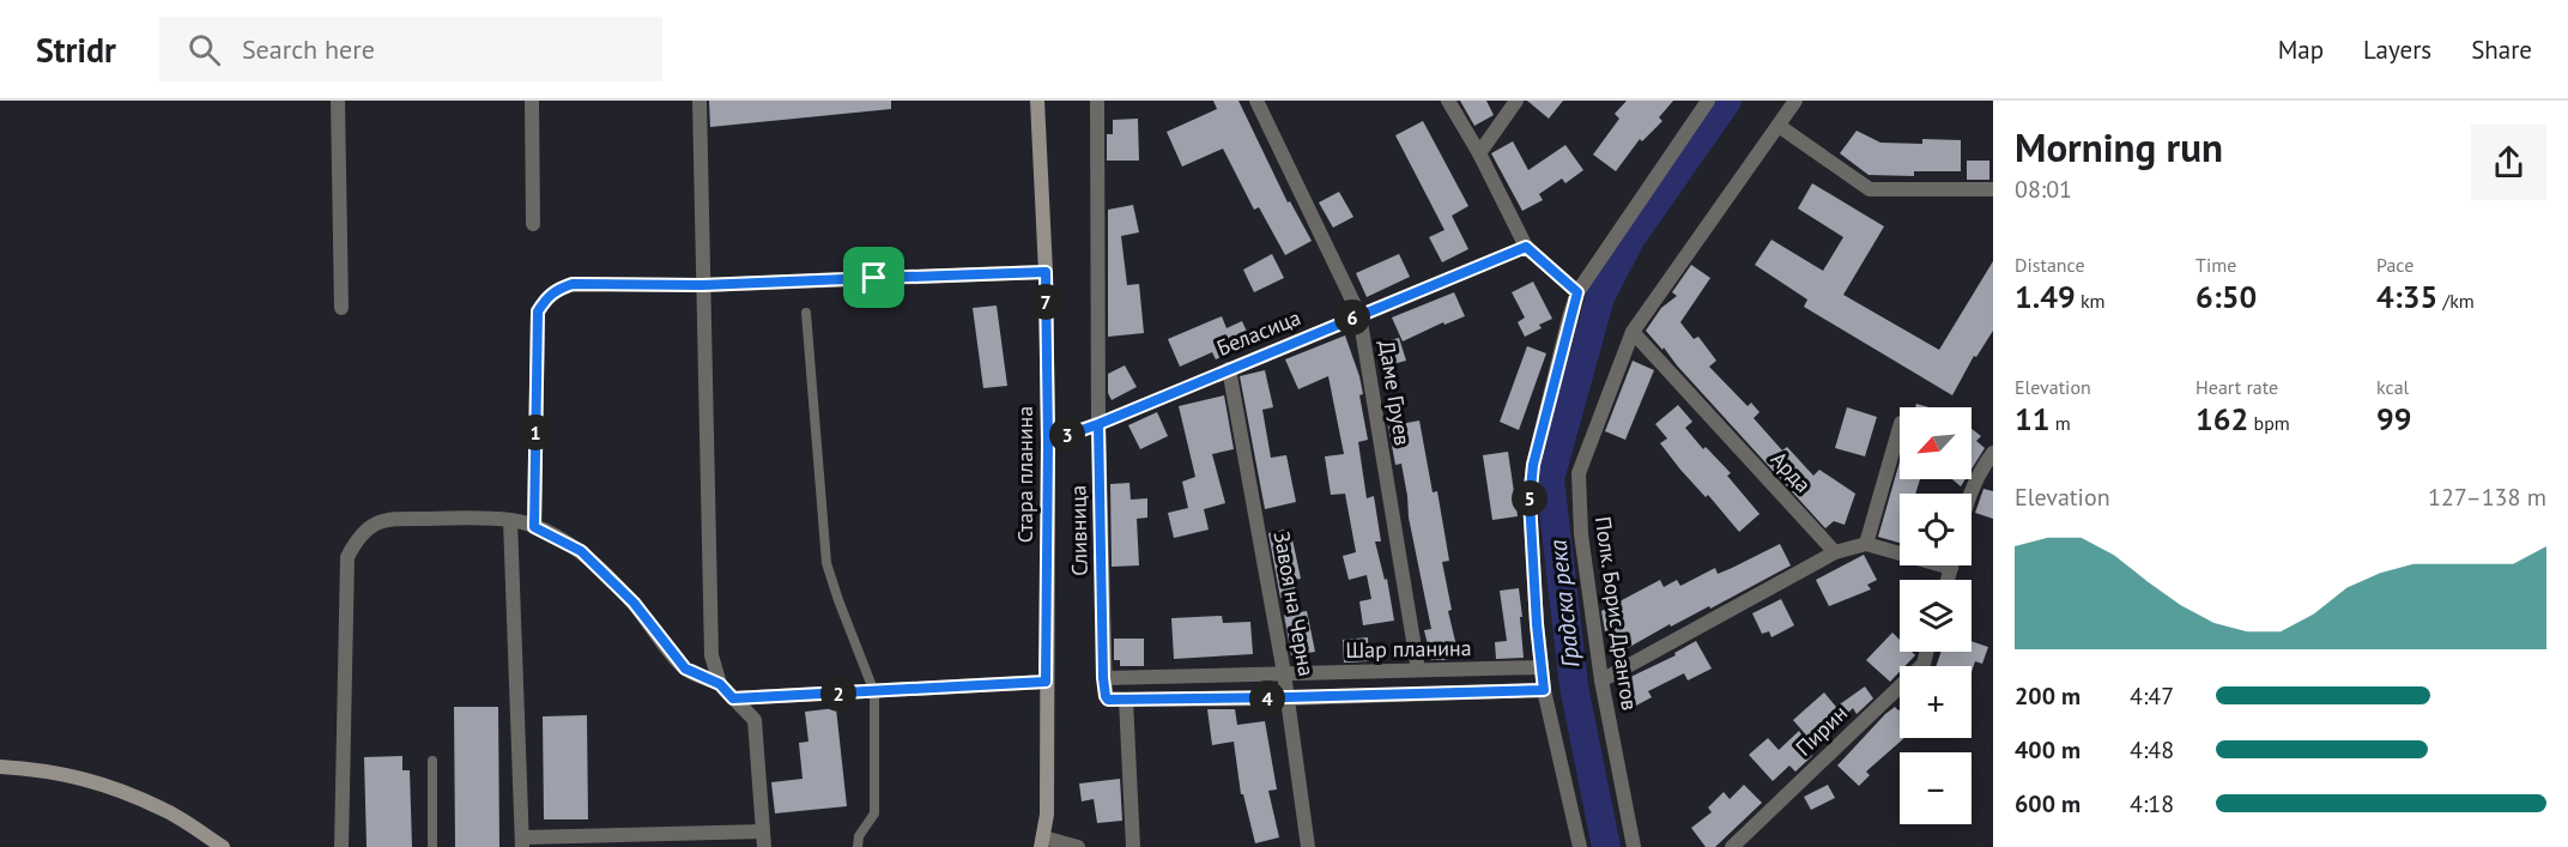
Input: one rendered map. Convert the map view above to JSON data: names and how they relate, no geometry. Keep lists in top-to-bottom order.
{
  "streets": {
    "street": [
      "Беласица",
      "Даме Груев",
      "Арда",
      "Стара планина",
      "Сливница",
      "Завоя на Черна",
      "Полк. Борис Дрангов",
      "Шар планина",
      "Пирин"
    ]
  },
  "crossings": [
    ["Беласица", "Даме Груев"],
    ["Беласица", "Стара планина"],
    ["Беласица", "Сливница"],
    ["Беласица", "Завоя на Черна"],
    ["Даме Груев", "Шар планина"],
    ["Арда", "Полк. Борис Дрангов"],
    ["Сливница", "Шар планина"],
    ["Завоя на Черна", "Шар планина"]
  ],
  "water": ["Градска река"],
  "north": "bottom left",
  "page": {
    "header": "Stridr",
    "search": "Search here",
    "nav": ["Map", "Layers", "Share"],
    "heading": ["Morning run", "08:01"],
    "stats": [
      ["Distance", "1.49 km"],
      ["Time", "6:50"],
      ["Pace", "4:35 /km"],
      ["Elevation", "11 m"],
      ["Heart rate", "162 bpm"],
      ["kcal", "99"]
    ],
    "pins": [
      "7",
      "6",
      "1",
      "3",
      "5",
      "2",
      "4"
    ],
    "map_buttons": ["+", "−"],
    "chart": ["Elevation", "127–138 m"],
    "list": [
      {
        "name": "200 m",
        "note": "4:47"
      },
      {
        "name": "400 m",
        "note": "4:48"
      },
      {
        "name": "600 m",
        "note": "4:18"
      }
    ]
  }
}
